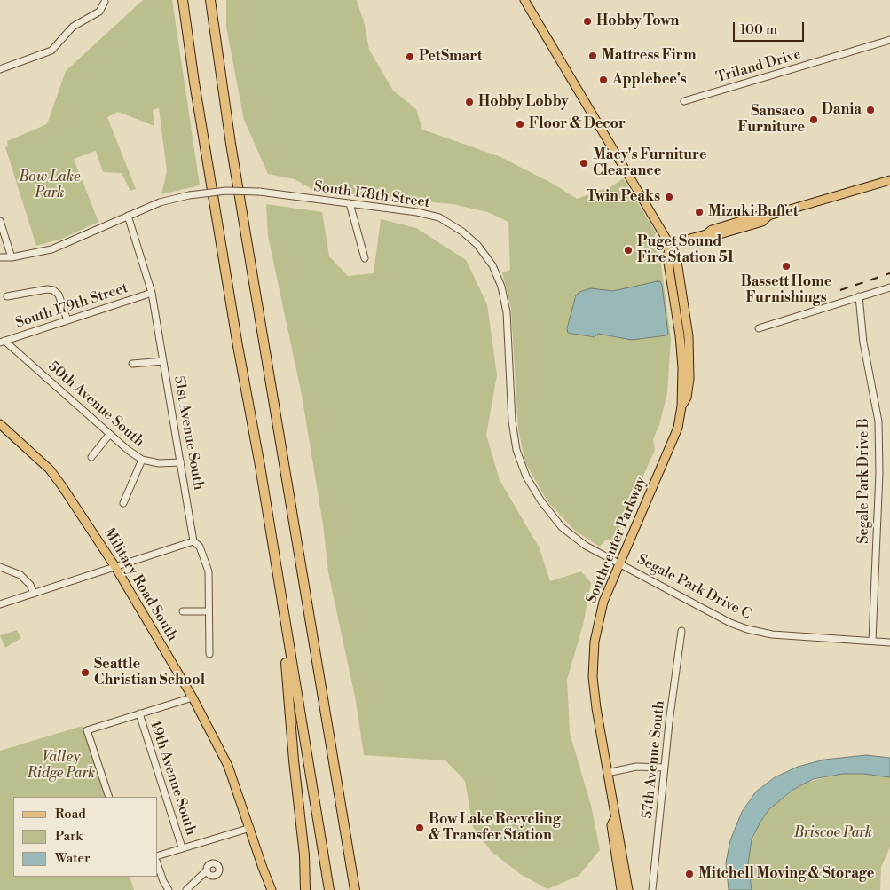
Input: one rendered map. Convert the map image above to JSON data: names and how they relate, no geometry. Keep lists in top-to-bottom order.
{
  "streets": {
    "main road": ["Southcenter Parkway", "Military Road South"],
    "street": [
      "Triland Drive",
      "South 178th Street",
      "South 179th Street",
      "50th Avenue South",
      "51st Avenue South",
      "Segale Park Drive B",
      "Segale Park Drive C",
      "57th Avenue South",
      "49th Avenue South"
    ]
  },
  "crossings": [
    ["South 178th Street", "51st Avenue South"],
    ["South 178th Street", "Southcenter Parkway"],
    ["South 178th Street", "Segale Park Drive C"],
    ["South 179th Street", "50th Avenue South"],
    ["South 179th Street", "51st Avenue South"],
    ["50th Avenue South", "51st Avenue South"],
    ["Segale Park Drive B", "Segale Park Drive C"],
    ["Southcenter Parkway", "Segale Park Drive C"]
  ],
  "parks": ["Bow Lake Park", "Valley Ridge Park", "Briscoe Park"],
  "places": [
    "Hobby Town",
    "Mattress Firm",
    "PetSmart",
    "Applebee's",
    "Hobby Lobby",
    "Dania",
    "Sansaco Furniture",
    "Floor & Decor",
    "Macy's Furniture Clearance",
    "Twin Peaks",
    "Mizuki Buffet",
    "Puget Sound Fire Station 51",
    "Bassett Home Furnishings",
    "Seattle Christian School",
    "Bow Lake Recycling & Transfer Station",
    "Mitchell Moving & Storage"
  ],
  "legend": ["Road", "Park", "Water"],
  "scale_bar": "100 m"
}
